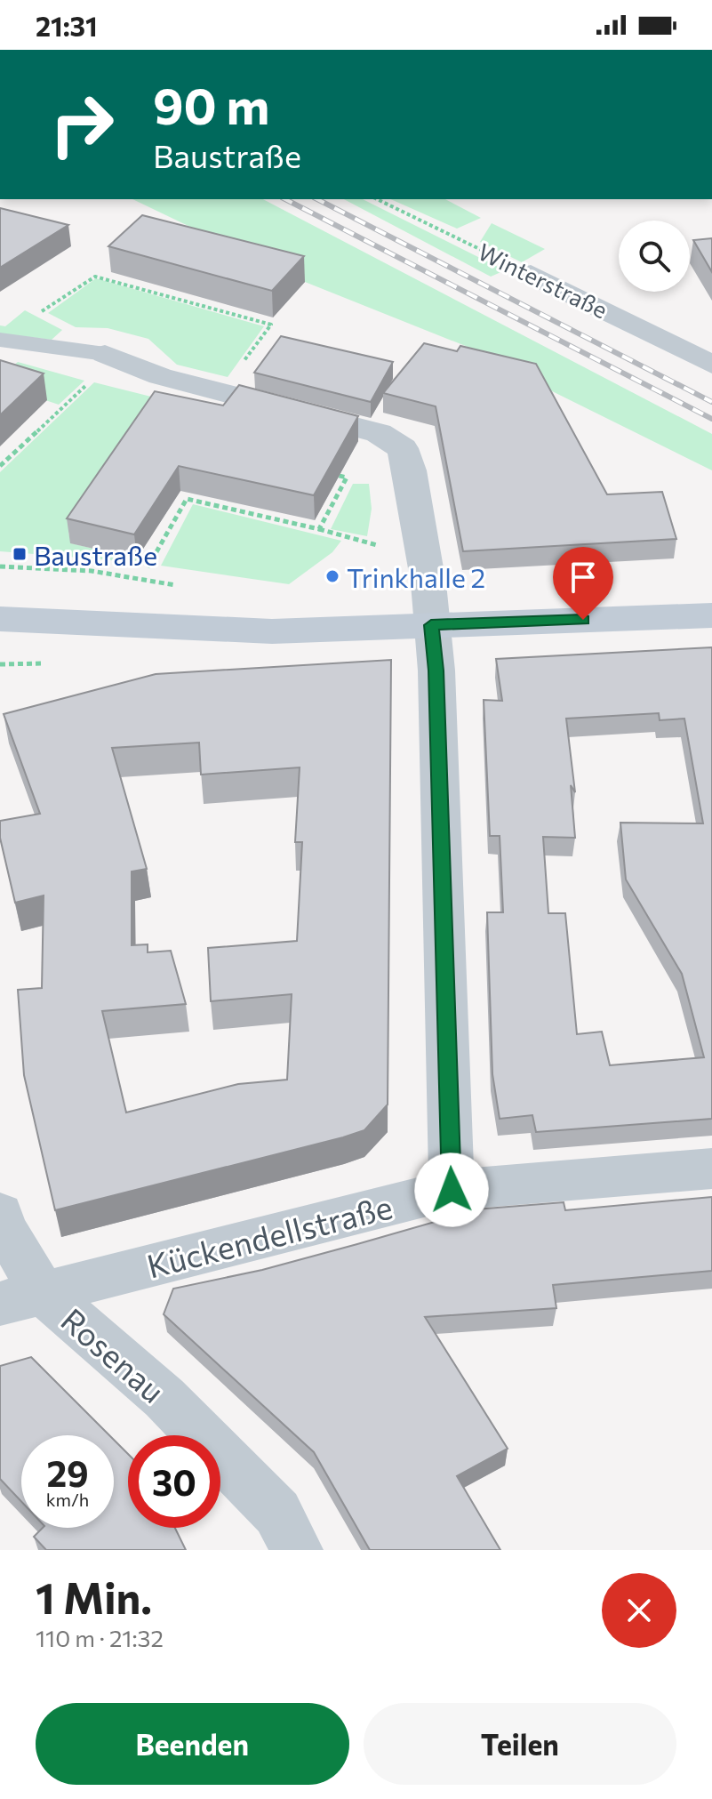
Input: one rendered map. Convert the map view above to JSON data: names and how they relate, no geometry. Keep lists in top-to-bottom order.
{
  "streets": {
    "street": ["Winterstraße", "Kückendellstraße", "Rosenau"]
  },
  "crossings": [
    ["Kückendellstraße", "Rosenau"]
  ],
  "places": {
    "transit": ["Baustraße"],
    "other": ["Trinkhalle 2"]
  },
  "page": {
    "status": "21:31",
    "turn": ["90 m", "Baustraße"],
    "speed": "29 km/h",
    "limit": "30",
    "heading": ["1 Min.", "110 m · 21:32"],
    "buttons": ["Beenden", "Teilen"]
  }
}
